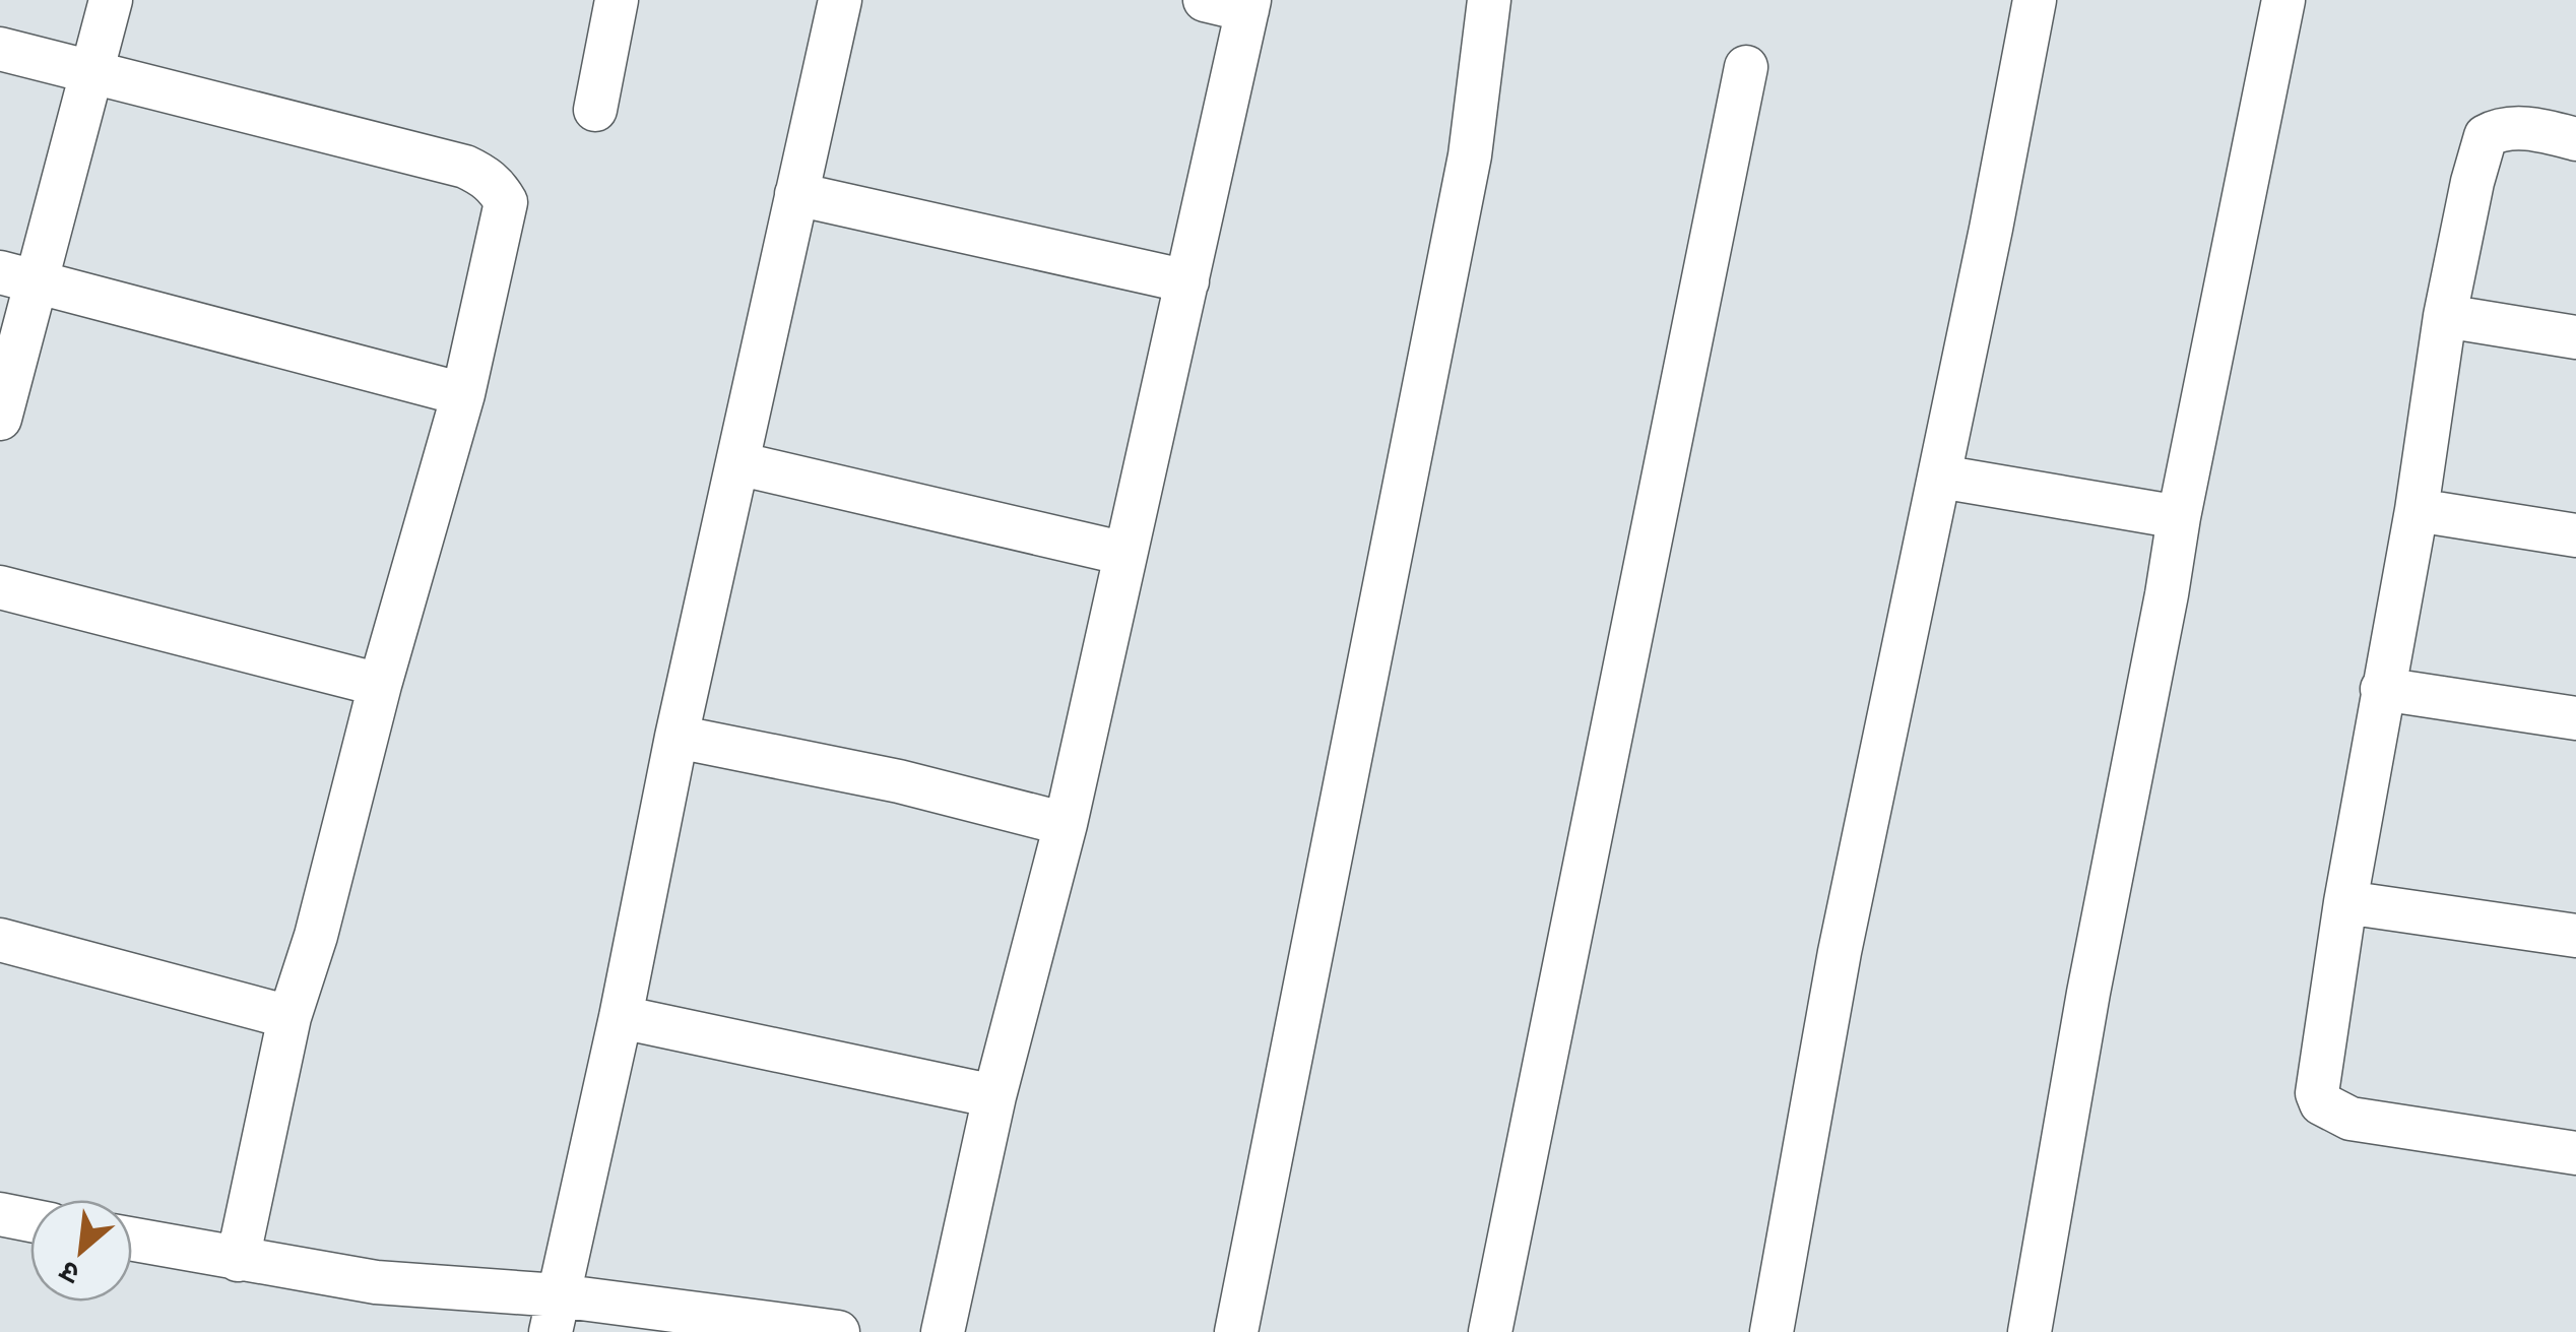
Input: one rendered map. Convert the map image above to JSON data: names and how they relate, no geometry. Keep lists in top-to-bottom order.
{
  "north": "bottom left"
}
